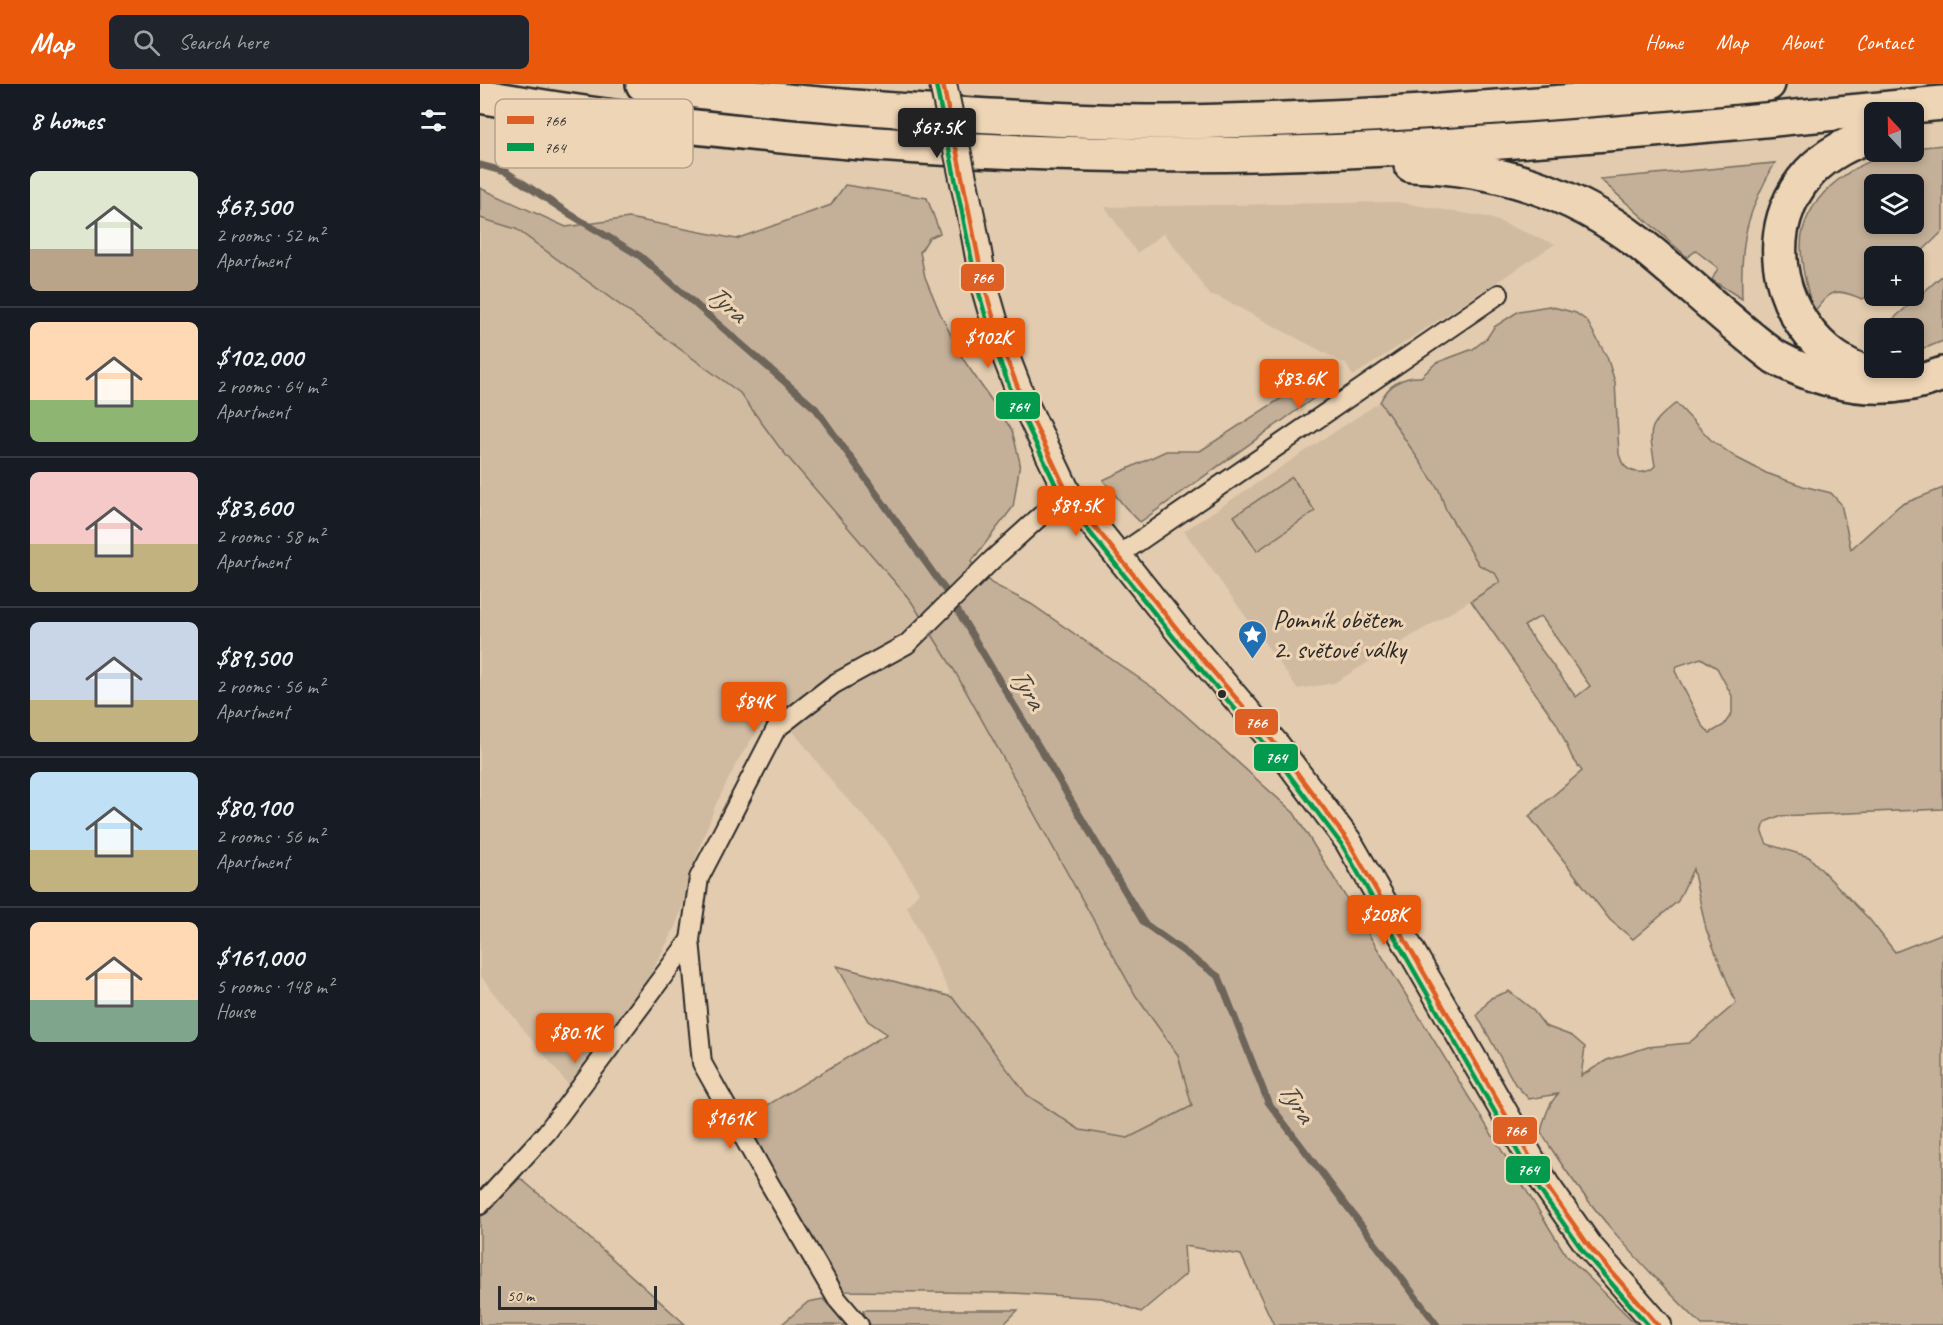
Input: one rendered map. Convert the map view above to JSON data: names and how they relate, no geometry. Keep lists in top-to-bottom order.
{
  "water": ["Tyra"],
  "places": {
    "place": ["Pomník obětem 2. světové války"]
  },
  "lines": ["transit line 766", "transit line 764"],
  "legend": ["766", "764"],
  "scale_bar": "50 m",
  "north": "top",
  "page": {
    "header": "Map",
    "search": "Search here",
    "nav": [
      "Home",
      "Map",
      "About",
      "Contact"
    ],
    "heading": "8 homes",
    "map_buttons": ["+", "−"],
    "price": [
      "$67.5K",
      "$102K",
      "$83.6K",
      "$89.5K",
      "$84K",
      "$208K",
      "$80.1K",
      "$161K"
    ],
    "list": [
      {
        "name": "$67,500",
        "note": "2 rooms · 52 m² · Apartment"
      },
      {
        "name": "$102,000",
        "note": "2 rooms · 64 m² · Apartment"
      },
      {
        "name": "$83,600",
        "note": "2 rooms · 58 m² · Apartment"
      },
      {
        "name": "$89,500",
        "note": "2 rooms · 56 m² · Apartment"
      },
      {
        "name": "$80,100",
        "note": "2 rooms · 56 m² · Apartment"
      },
      {
        "name": "$161,000",
        "note": "5 rooms · 148 m² · House"
      }
    ],
    "scale": "50 m"
  }
}
